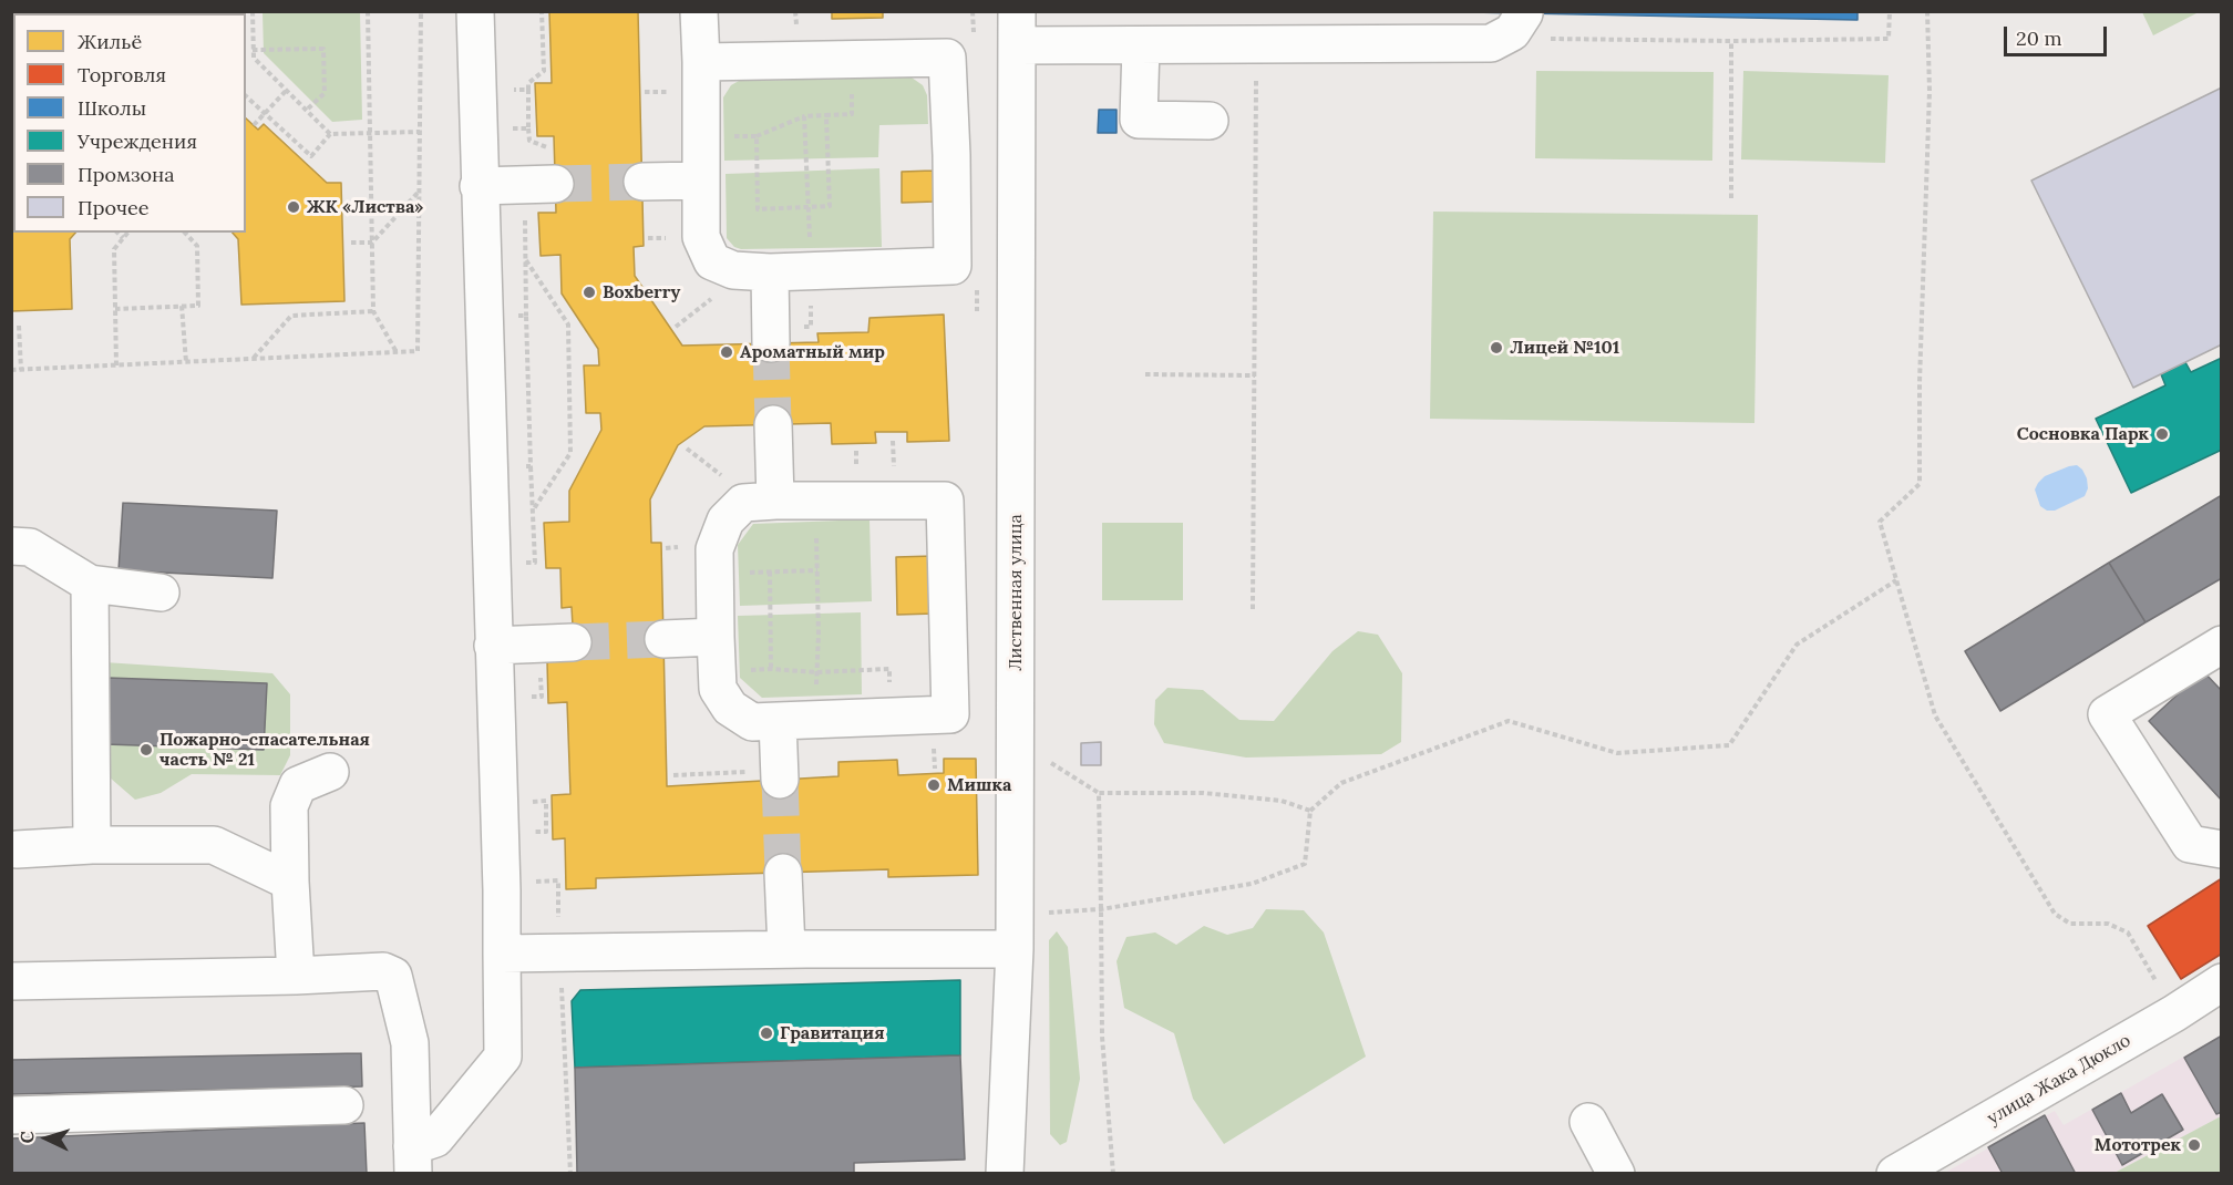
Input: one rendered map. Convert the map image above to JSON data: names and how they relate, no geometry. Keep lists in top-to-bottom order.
{
  "streets": {
    "street": ["Лиственная улица", "улица Жака Дюкло"]
  },
  "places": [
    "ЖК «Листва»",
    "Boxberry",
    "Лицей №101",
    "Ароматный мир",
    "Сосновка Парк",
    "Пожарно-спасательная часть № 21",
    "Мишка",
    "Гравитация",
    "Мототрек"
  ],
  "legend": [
    "Жильё",
    "Торговля",
    "Школы",
    "Учреждения",
    "Промзона",
    "Прочее"
  ],
  "scale_bar": "20 m",
  "north": "left"
}
